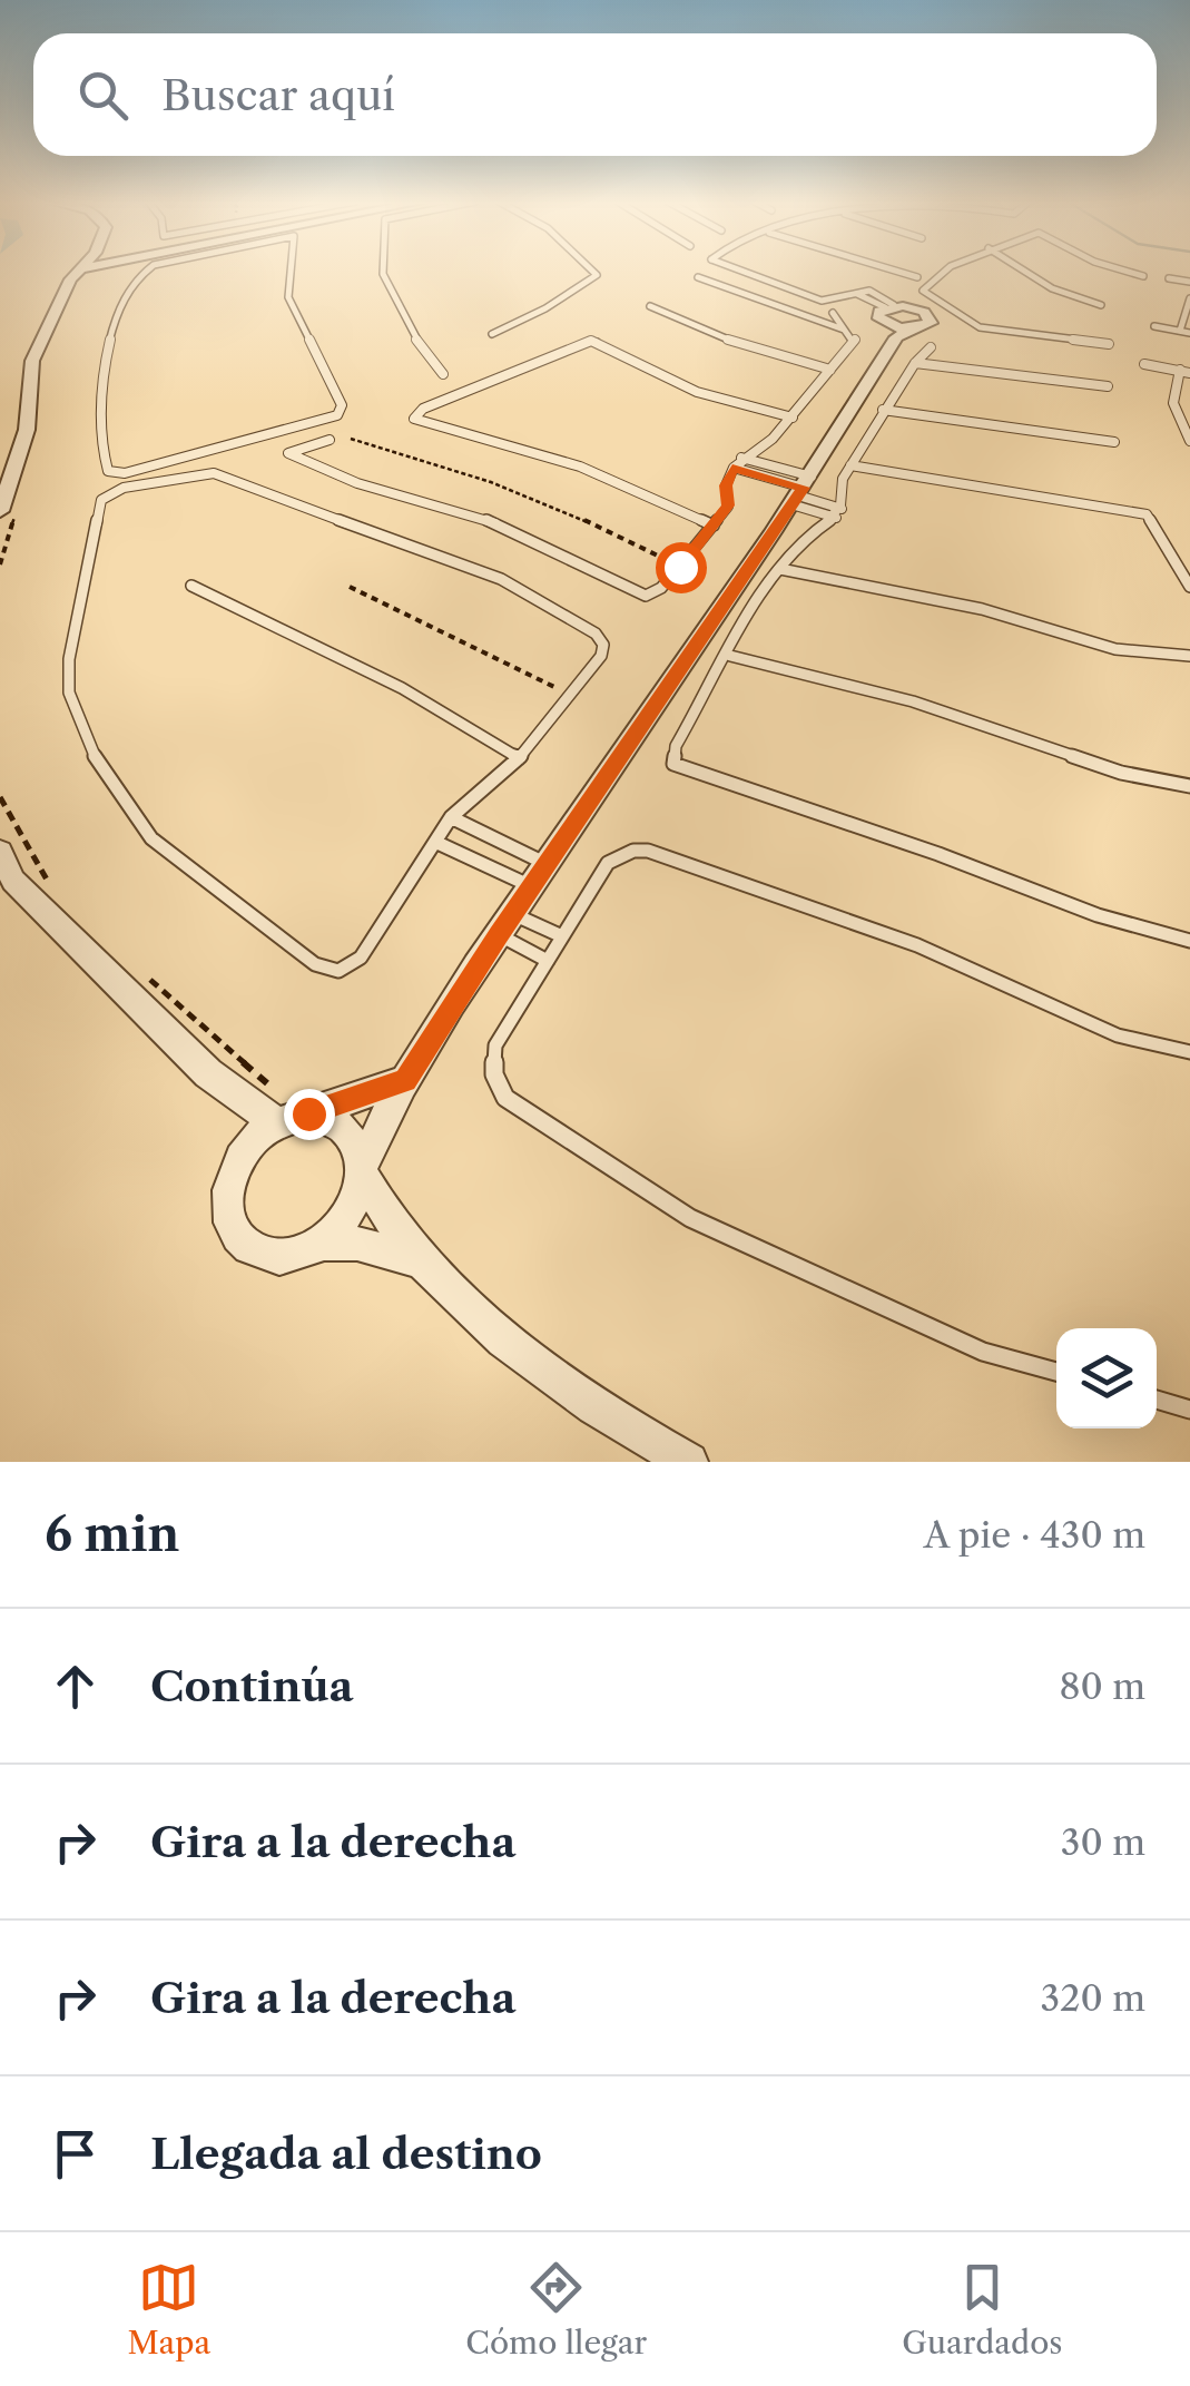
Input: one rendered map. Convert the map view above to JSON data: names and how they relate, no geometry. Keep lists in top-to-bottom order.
{
  "page": {
    "search": "Buscar aquí",
    "heading": ["6 min", "A pie · 430 m"],
    "list": [
      ["Continúa", "80 m"],
      ["Gira a la derecha", "30 m"],
      ["Gira a la derecha", "320 m"],
      "Llegada al destino"
    ],
    "nav": ["Mapa", "Cómo llegar", "Guardados"]
  }
}
